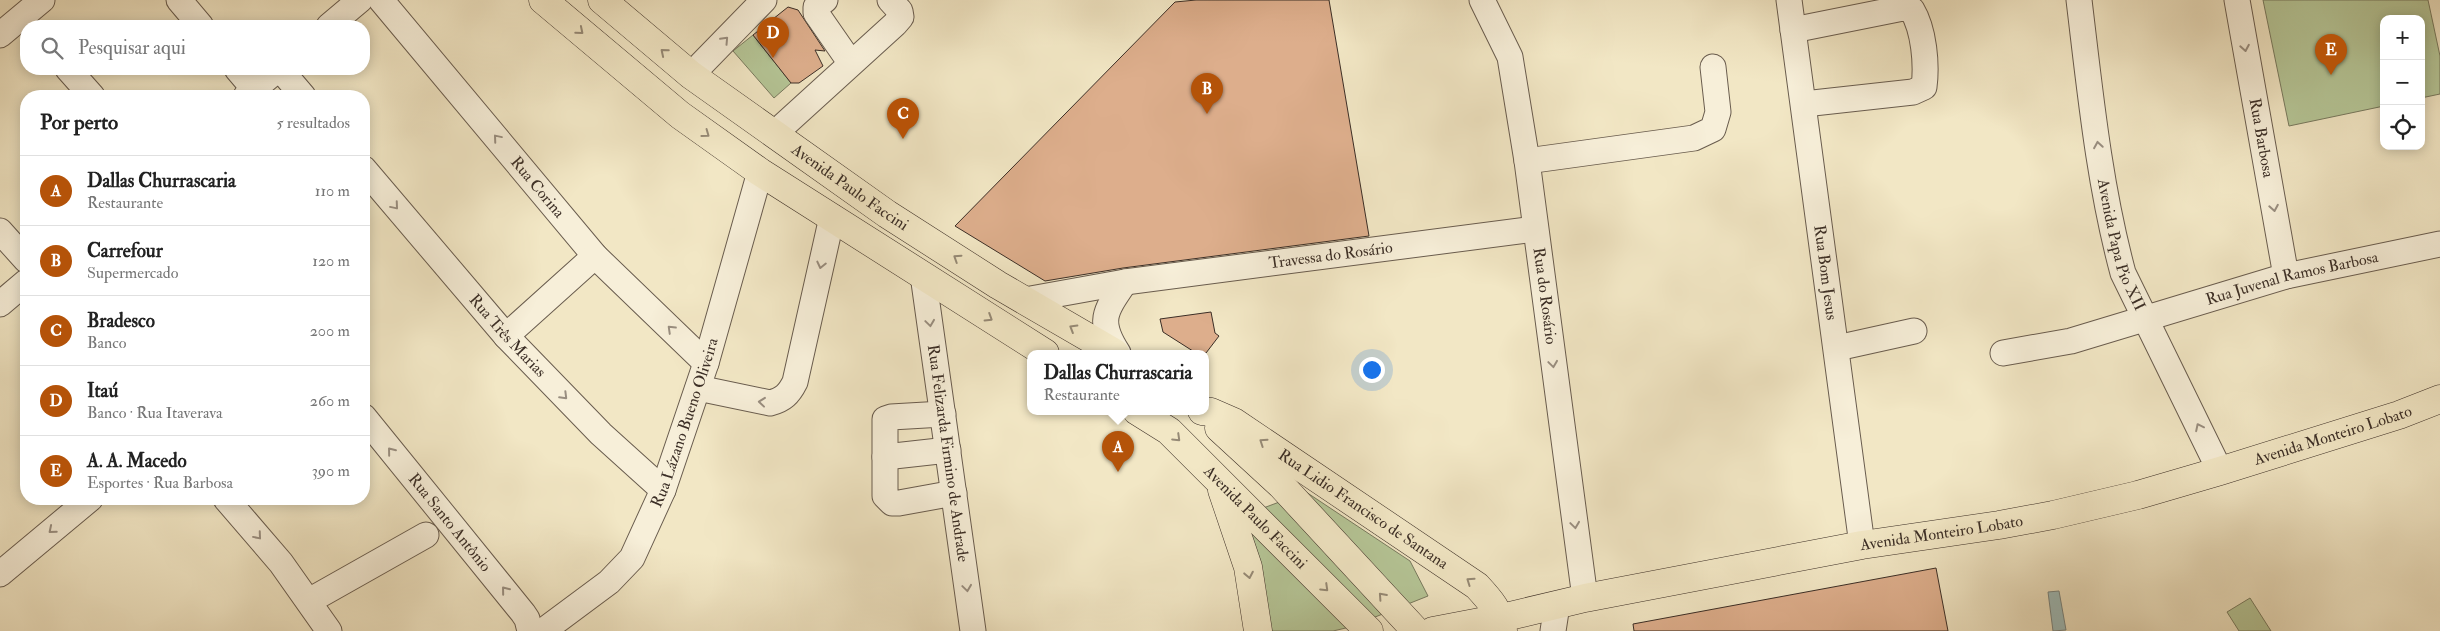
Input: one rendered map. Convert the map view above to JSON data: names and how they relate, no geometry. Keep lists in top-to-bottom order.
{
  "streets": {
    "main road": ["Avenida Paulo Faccini", "Avenida Monteiro Lobato", "Rua Lidio Francisco de Santana"],
    "street": [
      "Rua Barbosa",
      "Rua Corina",
      "Avenida Papa Pio XII",
      "Travessa do Rosário",
      "Rua Bom Jesus",
      "Rua Juvenal Ramos Barbosa",
      "Rua do Rosário",
      "Rua Três Marias",
      "Rua Lázano Bueno Oliveira",
      "Rua Felizarda Firmino de Andrade",
      "Rua Santo Antônio"
    ]
  },
  "crossings": [
    ["Rua Barbosa", "Rua Juvenal Ramos Barbosa"],
    ["Rua Corina", "Rua Lázano Bueno Oliveira"],
    ["Avenida Paulo Faccini", "Travessa do Rosário"],
    ["Avenida Paulo Faccini", "Rua Lázano Bueno Oliveira"],
    ["Avenida Paulo Faccini", "Rua Felizarda Firmino de Andrade"],
    ["Avenida Papa Pio XII", "Rua Juvenal Ramos Barbosa"],
    ["Avenida Papa Pio XII", "Avenida Monteiro Lobato"],
    ["Travessa do Rosário", "Rua do Rosário"],
    ["Rua Bom Jesus", "Avenida Monteiro Lobato"],
    ["Rua do Rosário", "Avenida Monteiro Lobato"],
    ["Rua Três Marias", "Rua Lázano Bueno Oliveira"],
    ["Avenida Monteiro Lobato", "Rua Lidio Francisco de Santana"]
  ],
  "one_way": [
    "Rua Barbosa",
    "Rua Corina",
    "Avenida Papa Pio XII",
    "Rua do Rosário",
    "Rua Três Marias",
    "Rua Felizarda Firmino de Andrade"
  ],
  "page": {
    "map_buttons": ["+", "−"],
    "pins": [
      "D",
      "E",
      "B",
      "C",
      "A"
    ],
    "search": "Pesquisar aqui",
    "heading": ["Por perto", "5 resultados"],
    "list": [
      {
        "mark": "A",
        "name": "Dallas Churrascaria",
        "note": "Restaurante",
        "value": "110 m"
      },
      {
        "mark": "B",
        "name": "Carrefour",
        "note": "Supermercado",
        "value": "120 m"
      },
      {
        "mark": "C",
        "name": "Bradesco",
        "note": "Banco",
        "value": "200 m"
      },
      {
        "mark": "D",
        "name": "Itaú",
        "note": "Banco · Rua Itaverava",
        "value": "260 m"
      },
      {
        "mark": "E",
        "name": "A. A. Macedo",
        "note": "Esportes · Rua Barbosa",
        "value": "390 m"
      }
    ],
    "popup": ["Dallas Churrascaria", "Restaurante"]
  }
}
